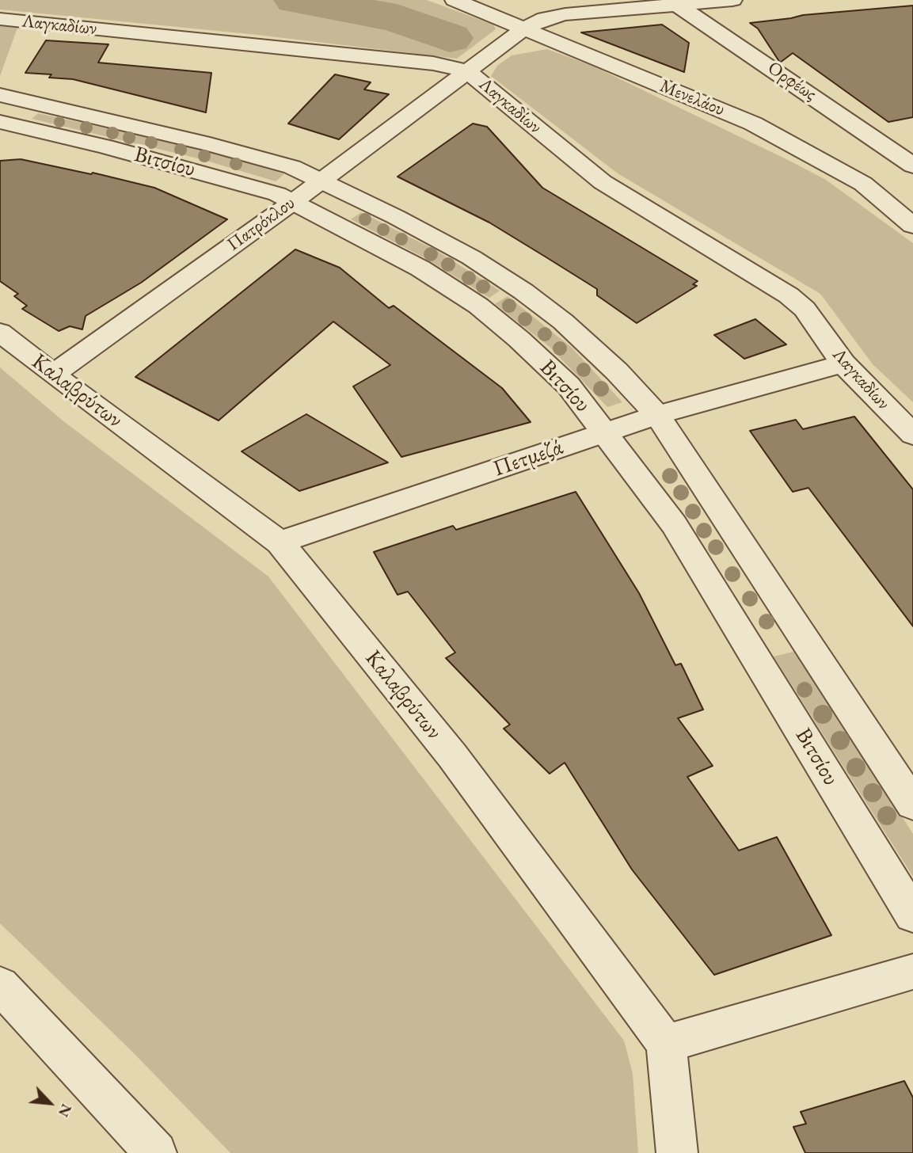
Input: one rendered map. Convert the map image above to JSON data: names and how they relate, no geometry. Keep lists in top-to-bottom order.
{
  "streets": {
    "street": [
      "Λαγκαδίων",
      "Ορφέως",
      "Μενελάου",
      "Βιτσίου",
      "Πατρόκλου",
      "Καλαβρύτων",
      "Πετμεζά"
    ]
  },
  "crossings": [
    ["Λαγκαδίων", "Πατρόκλου"],
    ["Λαγκαδίων", "Πετμεζά"],
    ["Ορφέως", "Πατρόκλου"],
    ["Μενελάου", "Πατρόκλου"],
    ["Βιτσίου", "Πατρόκλου"],
    ["Βιτσίου", "Πετμεζά"],
    ["Πατρόκλου", "Καλαβρύτων"],
    ["Καλαβρύτων", "Πετμεζά"]
  ],
  "north": "bottom right"
}
